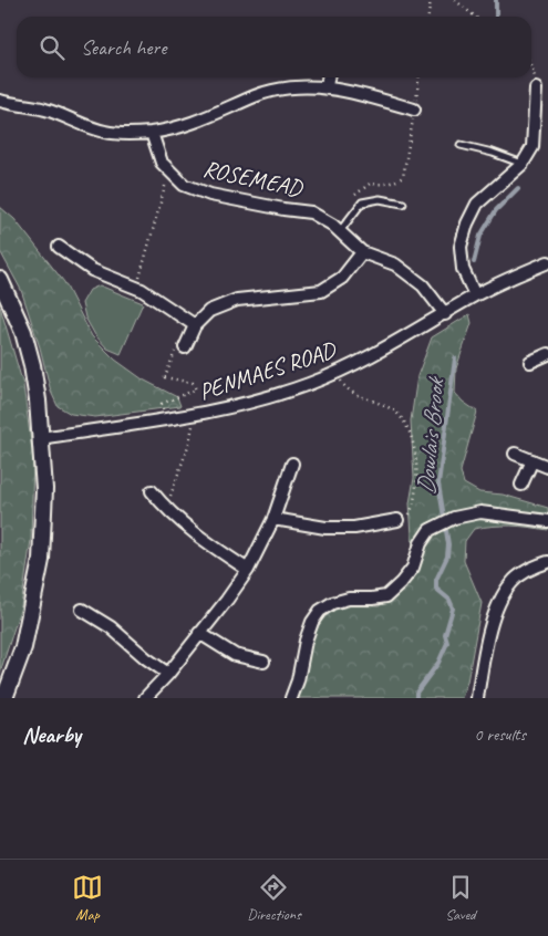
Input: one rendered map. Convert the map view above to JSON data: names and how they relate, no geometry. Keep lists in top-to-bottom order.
{
  "streets": {
    "street": ["ROSEMEAD", "PENMAES ROAD"]
  },
  "crossings": [
    ["ROSEMEAD", "PENMAES ROAD"]
  ],
  "water": ["Dowlais Brook"],
  "page": {
    "search": "Search here",
    "heading": ["Nearby", "0 results"],
    "nav": ["Map", "Directions", "Saved"]
  }
}
